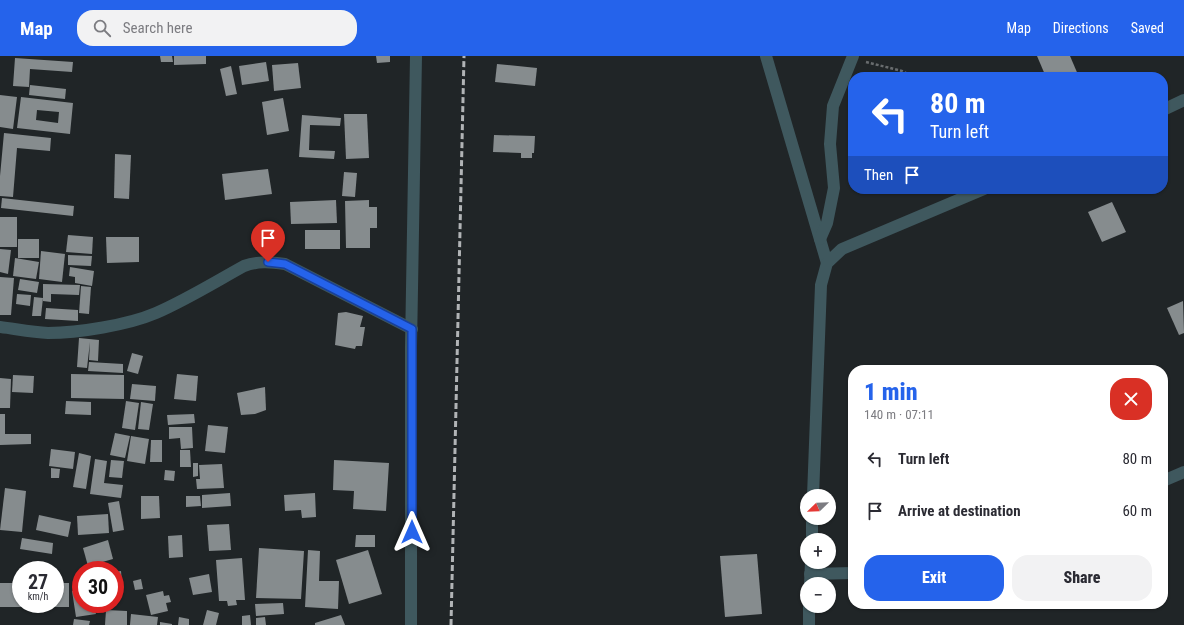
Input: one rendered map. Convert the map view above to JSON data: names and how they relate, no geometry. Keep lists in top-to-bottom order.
{
  "north": "bottom left",
  "page": {
    "header": "Map",
    "search": "Search here",
    "nav": ["Map", "Directions", "Saved"],
    "turn": ["80 m", "Turn left"],
    "then": "Then",
    "heading": ["1 min", "140 m · 07:11"],
    "list": [
      {
        "name": "Turn left",
        "value": "80 m"
      },
      {
        "name": "Arrive at destination",
        "value": "60 m"
      }
    ],
    "map_buttons": ["+", "−"],
    "buttons": ["Exit", "Share"],
    "speed": "27 km/h",
    "limit": "30"
  }
}
